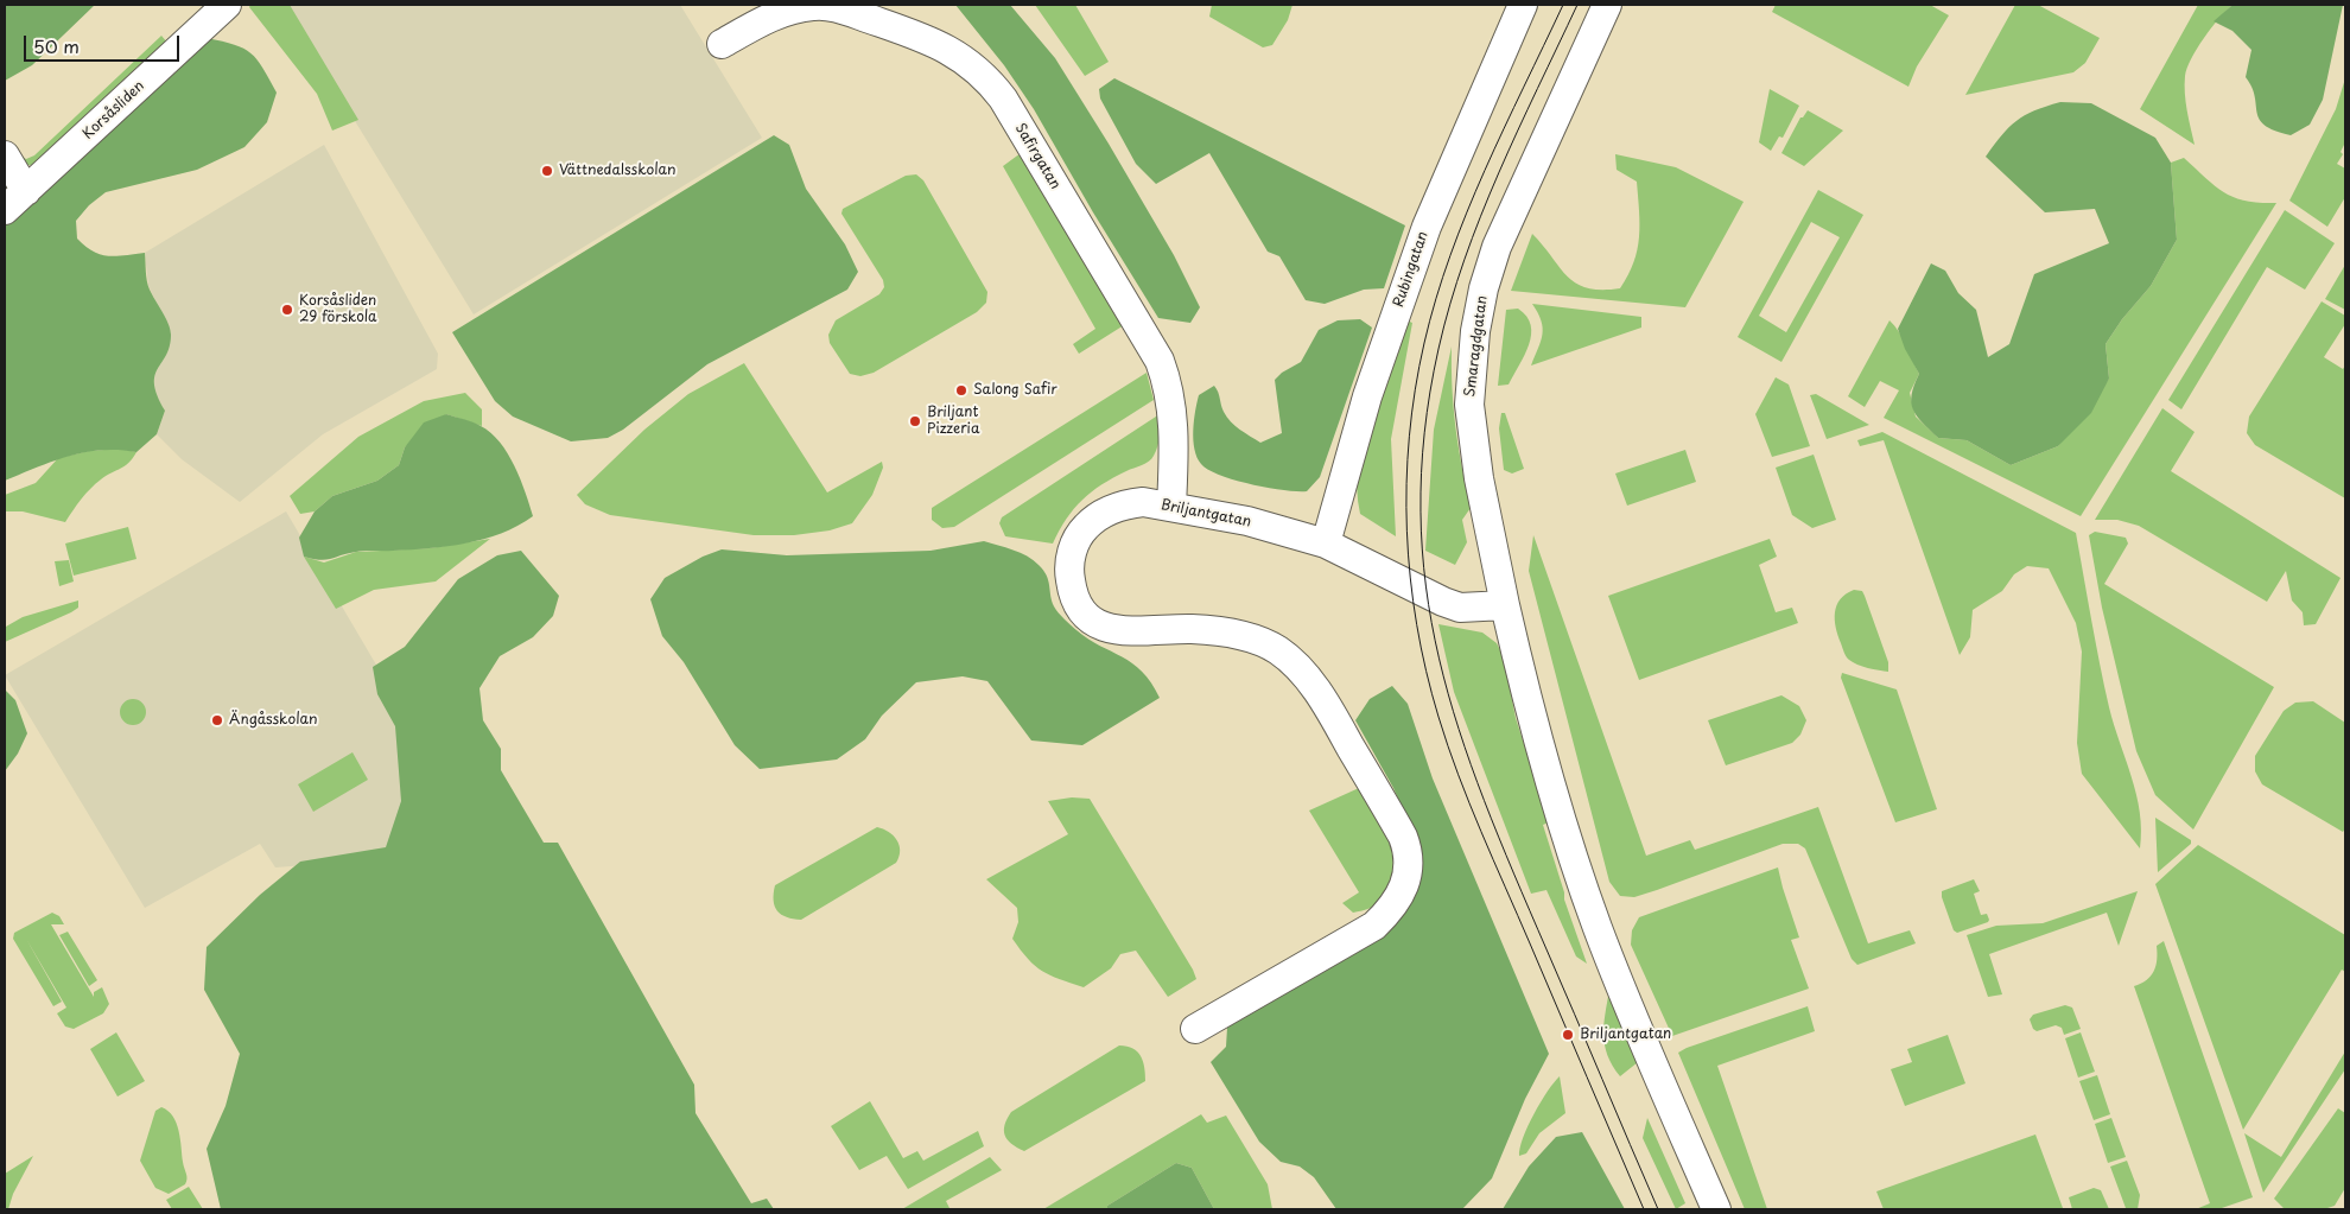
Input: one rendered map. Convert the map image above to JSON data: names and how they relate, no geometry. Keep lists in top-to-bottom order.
{
  "streets": {
    "street": [
      "Korsåsliden",
      "Safirgatan",
      "Rubingatan",
      "Smaragdgatan",
      "Briljantgatan"
    ]
  },
  "crossings": [
    ["Safirgatan", "Briljantgatan"],
    ["Rubingatan", "Briljantgatan"],
    ["Smaragdgatan", "Briljantgatan"]
  ],
  "places": [
    "Vättnedalsskolan",
    "Korsåsliden 29 förskola",
    "Salong Safir",
    "Briljant Pizzeria",
    "Ängåsskolan",
    "Briljantgatan"
  ],
  "scale_bar": "50 m"
}
